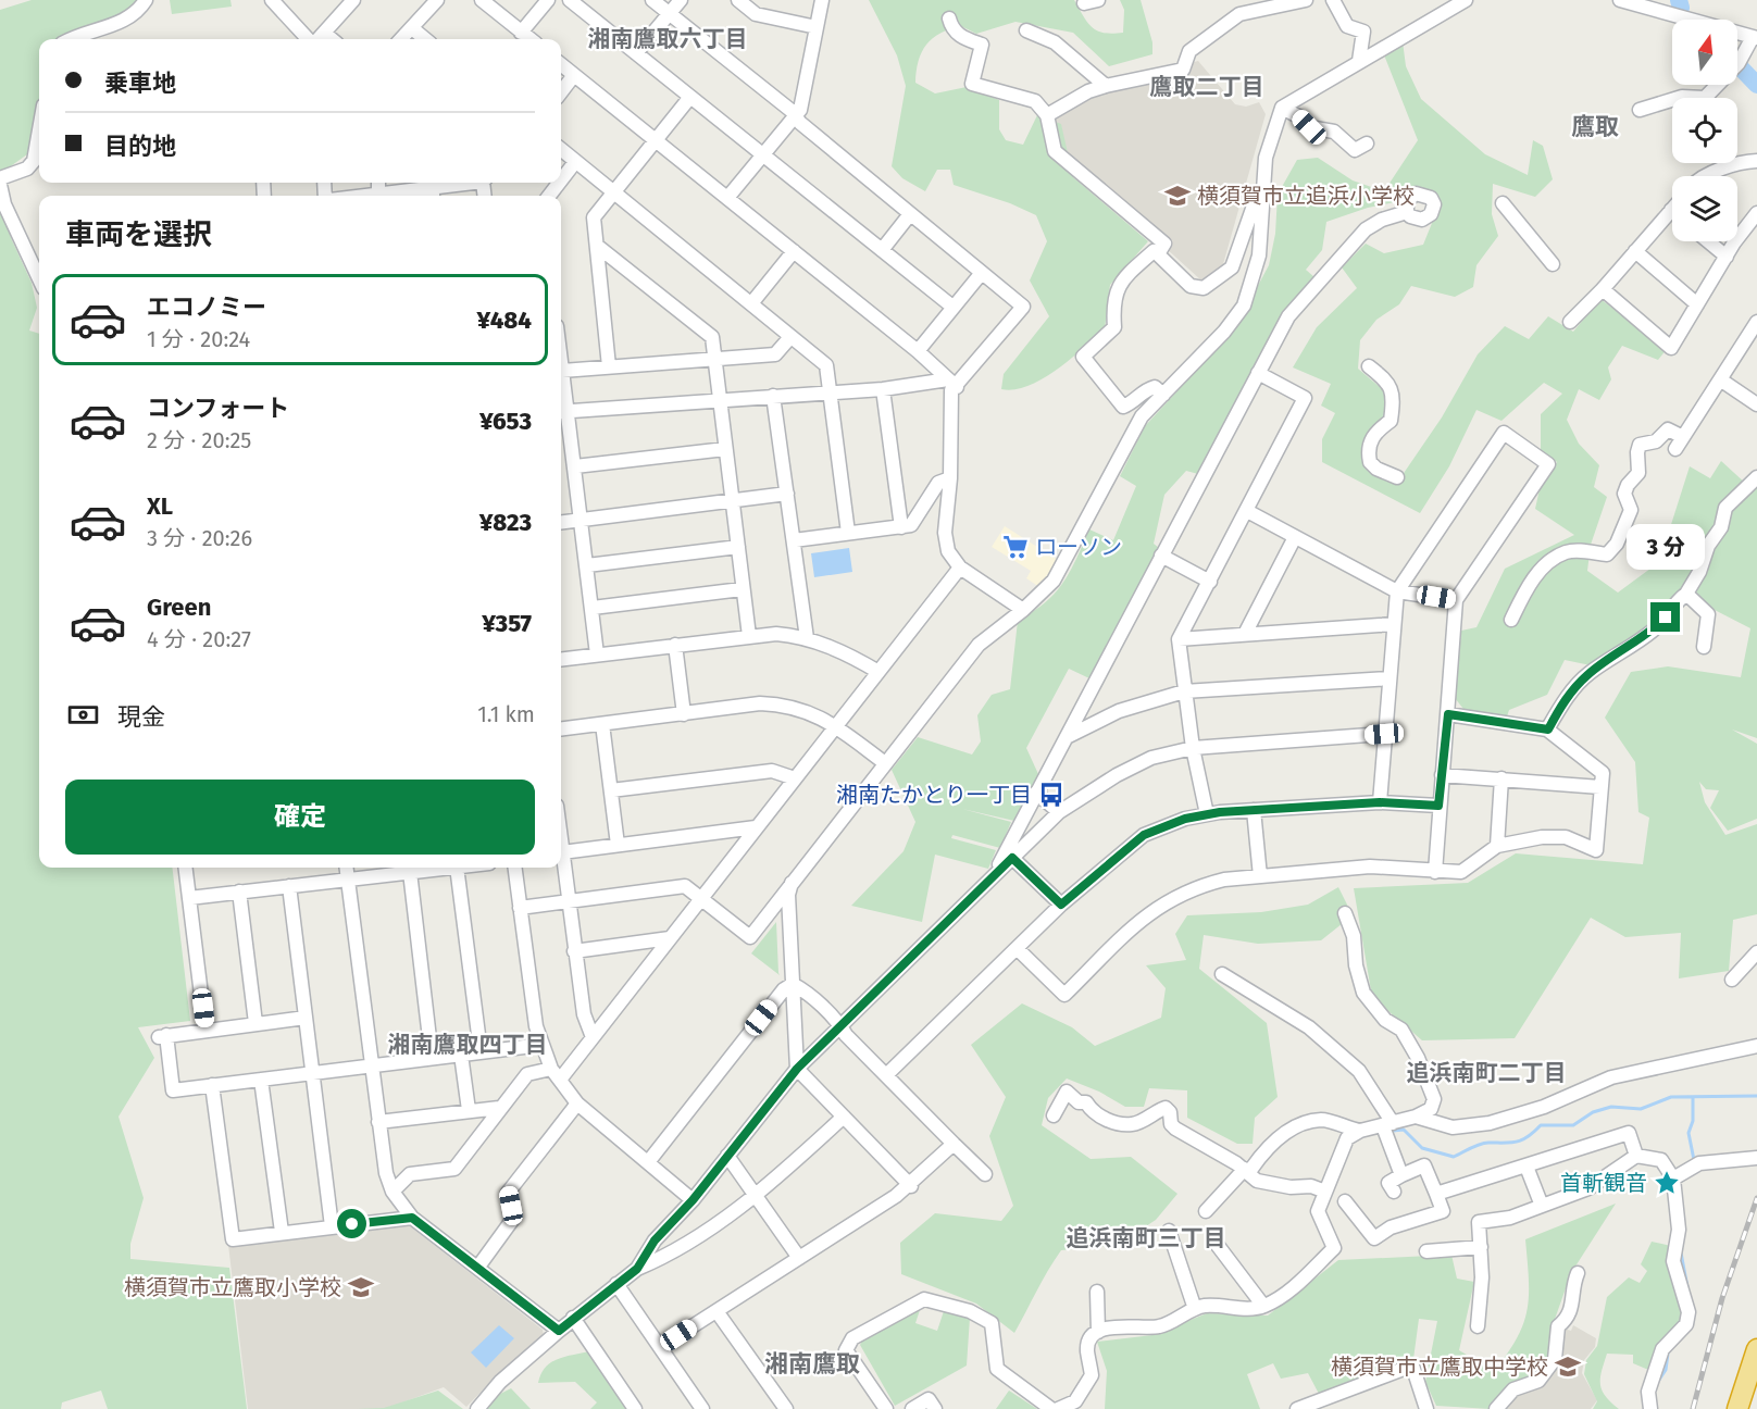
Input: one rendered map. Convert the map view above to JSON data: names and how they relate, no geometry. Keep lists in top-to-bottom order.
{
  "districts": [
    "湘南鷹取六丁目",
    "鷹取二丁目",
    "鷹取",
    "湘南鷹取四丁目",
    "追浜南町二丁目",
    "追浜南町三丁目",
    "湘南鷹取"
  ],
  "places": {
    "school or university": ["横須賀市立追浜小学校", "横須賀市立鷹取小学校", "横須賀市立鷹取中学校"],
    "supermarket": ["ローソン"],
    "bus stop": ["湘南たかとり一丁目"],
    "place": ["首斬観音"]
  },
  "north": "top",
  "page": {
    "banner": ["乗車地", "目的地"],
    "heading": "車両を選択",
    "list": [
      {
        "name": "エコノミー",
        "note": "1 分 · 20:24",
        "value": "¥484"
      },
      {
        "name": "コンフォート",
        "note": "2 分 · 20:25",
        "value": "¥653"
      },
      {
        "name": "XL",
        "note": "3 分 · 20:26",
        "value": "¥823"
      },
      {
        "name": "Green",
        "note": "4 分 · 20:27",
        "value": "¥357"
      }
    ],
    "bubble": "3 分",
    "pay": ["現金", "1.1 km"],
    "buttons": "確定"
  }
}
